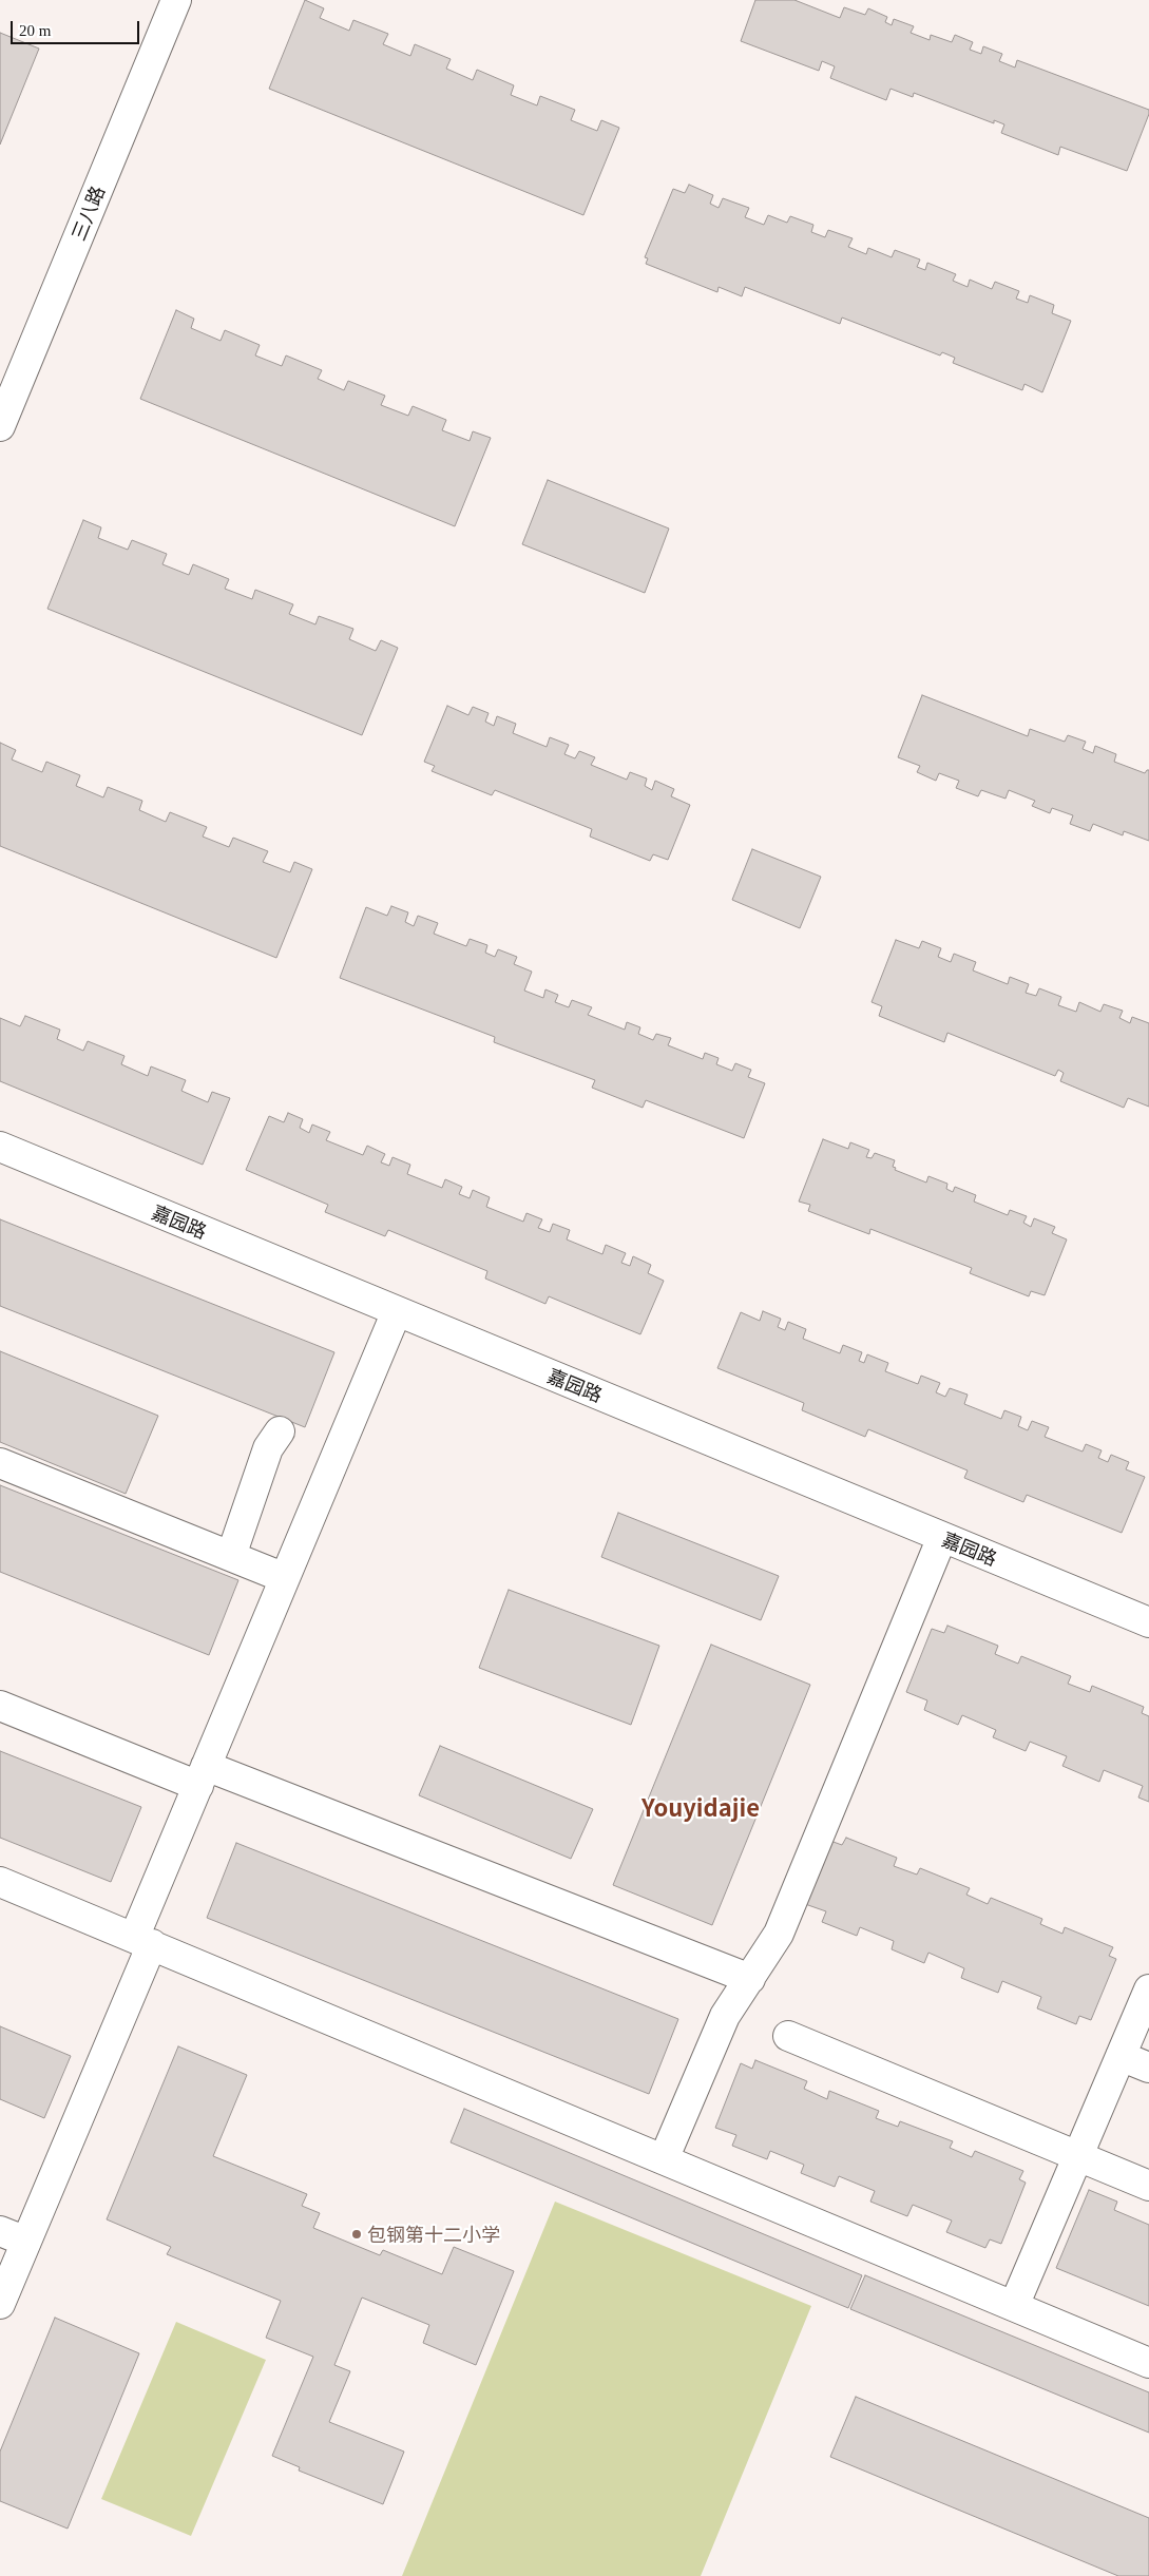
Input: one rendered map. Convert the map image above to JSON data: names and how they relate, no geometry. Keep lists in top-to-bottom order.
{
  "streets": {
    "street": ["三八路", "嘉园路"]
  },
  "districts": ["Youyidajie"],
  "places": ["包钢第十二小学"],
  "scale_bar": "20 m"
}
